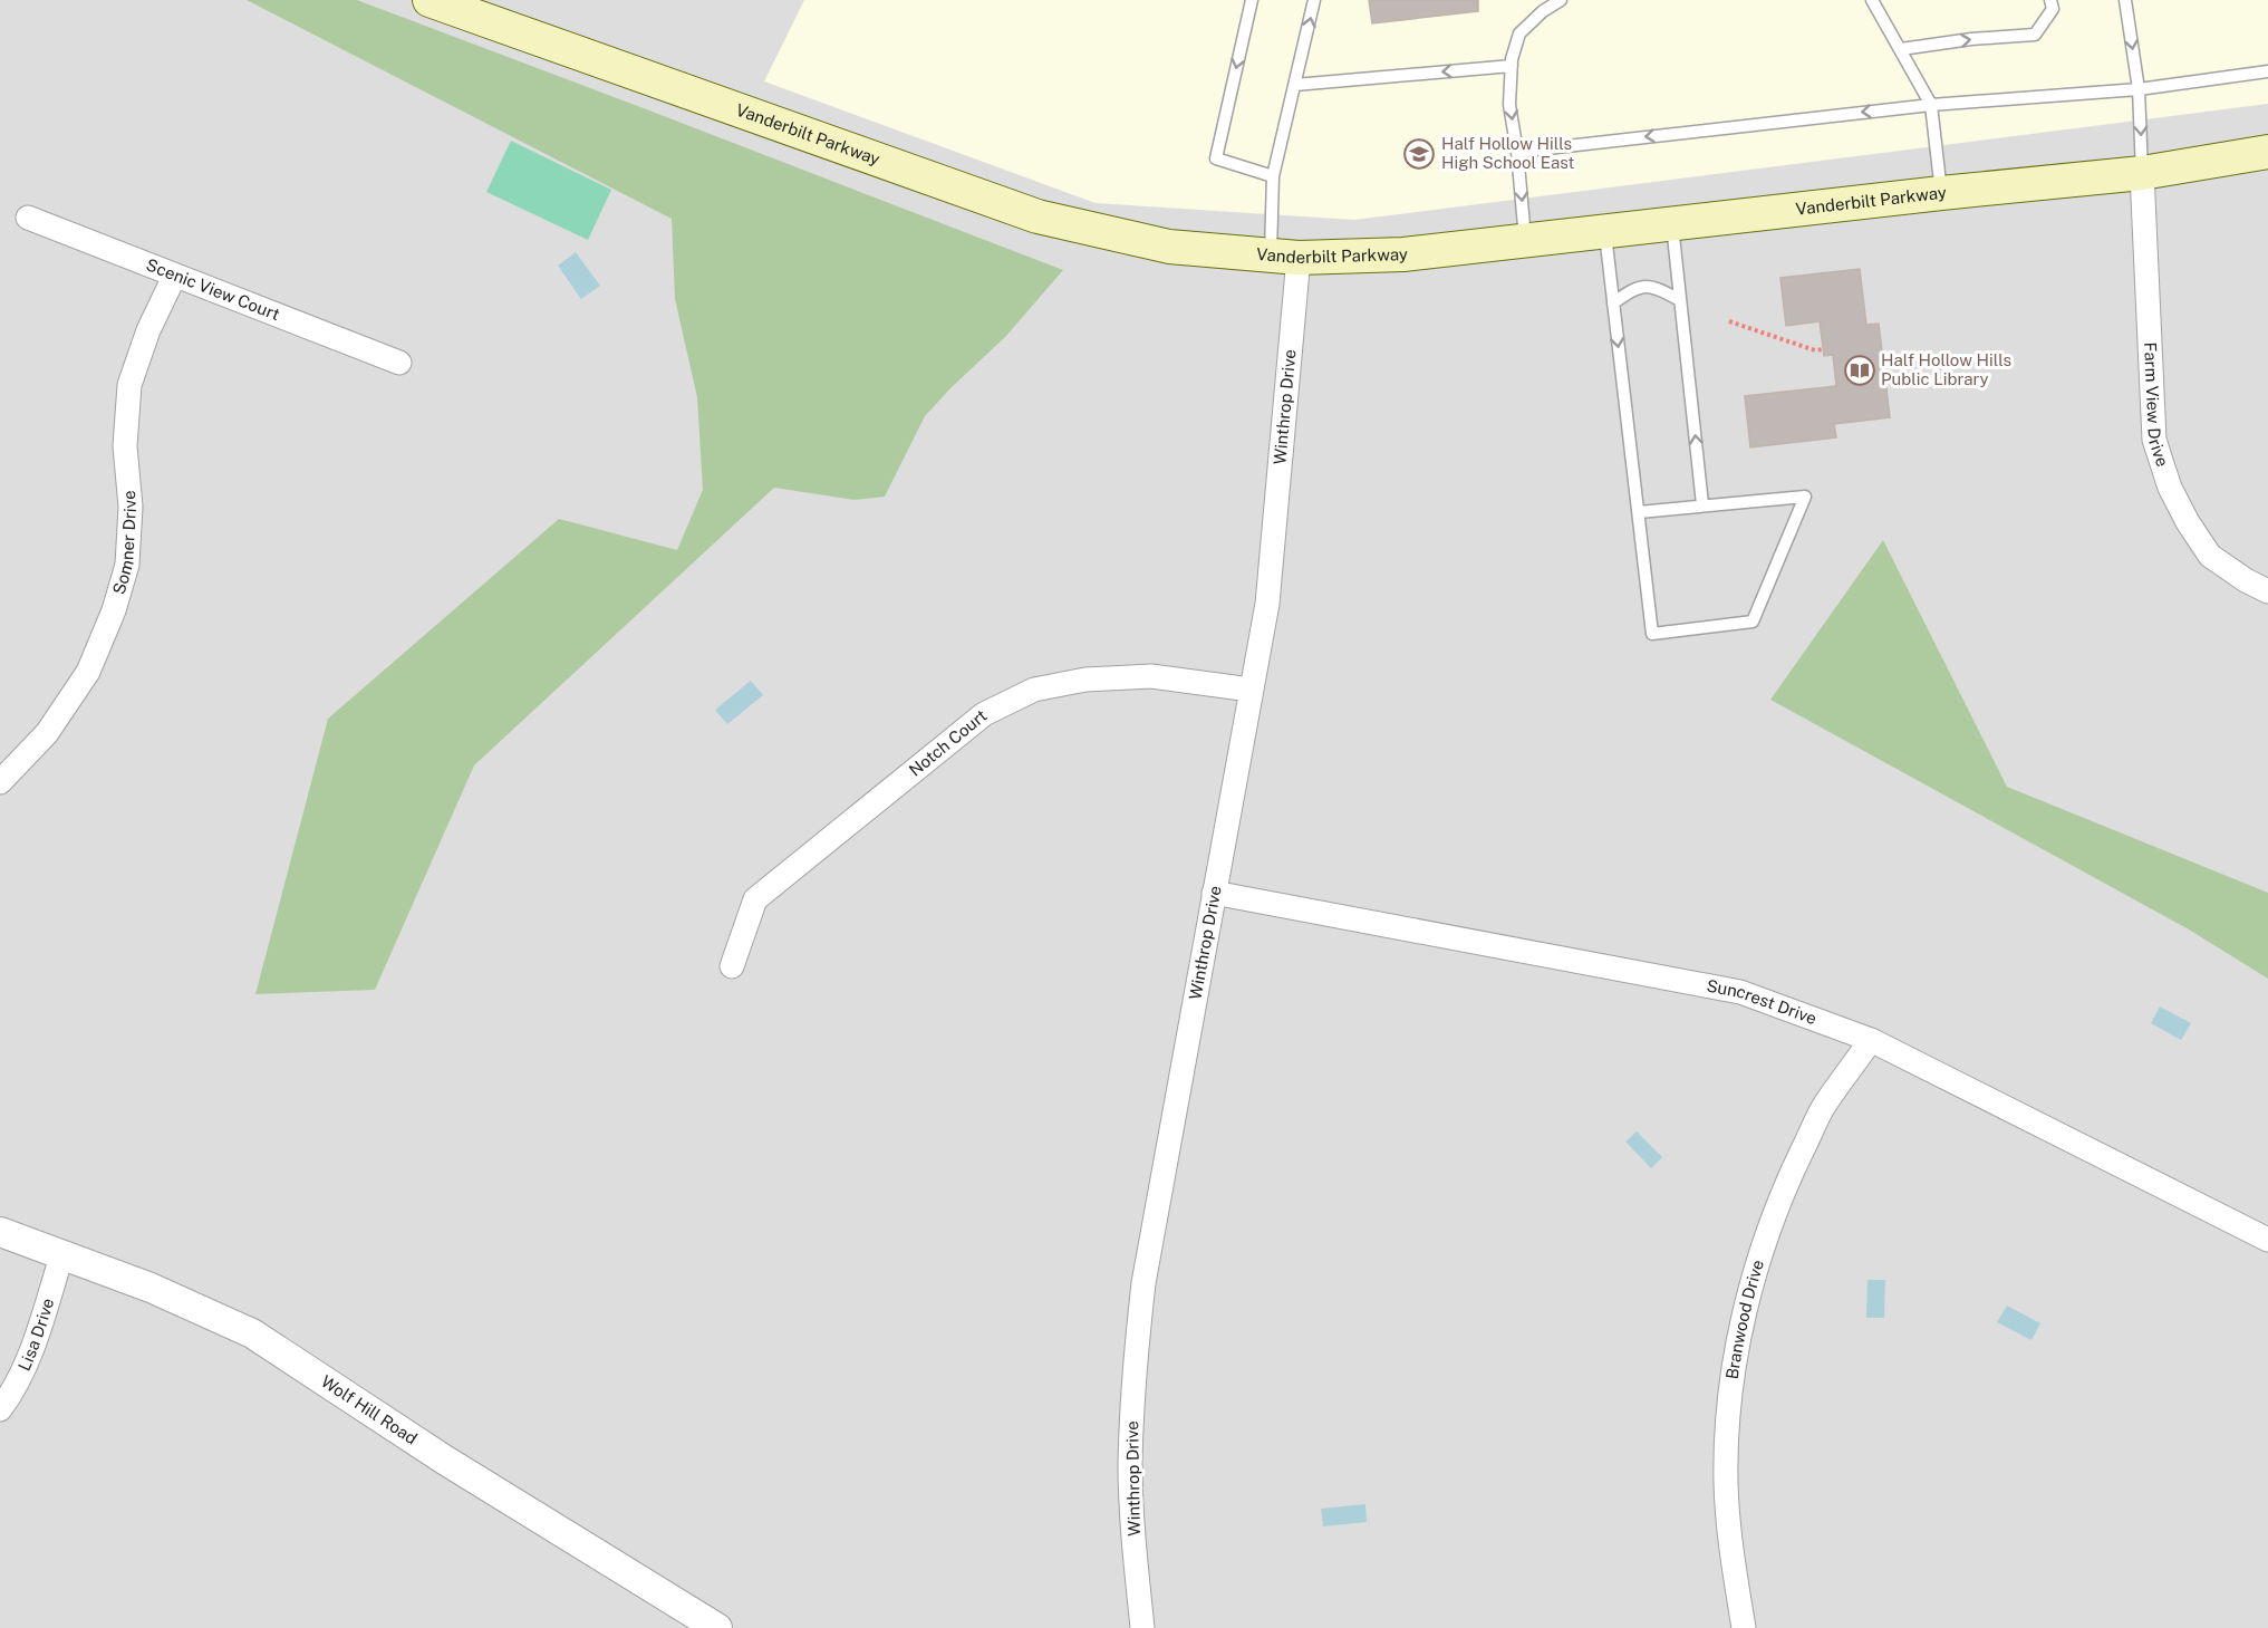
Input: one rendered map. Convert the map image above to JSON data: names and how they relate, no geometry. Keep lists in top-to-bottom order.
{
  "streets": {
    "main road": ["Vanderbilt Parkway"],
    "street": [
      "Scenic View Court",
      "Farm View Drive",
      "Winthrop Drive",
      "Somner Drive",
      "Notch Court",
      "Suncrest Drive",
      "Branwood Drive",
      "Lisa Drive",
      "Wolf Hill Road"
    ]
  },
  "crossings": [
    ["Vanderbilt Parkway", "Farm View Drive"],
    ["Vanderbilt Parkway", "Winthrop Drive"],
    ["Scenic View Court", "Somner Drive"],
    ["Winthrop Drive", "Notch Court"],
    ["Winthrop Drive", "Suncrest Drive"],
    ["Suncrest Drive", "Branwood Drive"],
    ["Lisa Drive", "Wolf Hill Road"]
  ],
  "places": {
    "school or university": ["Half Hollow Hills High School East"],
    "library": ["Half Hollow Hills Public Library"]
  }
}
